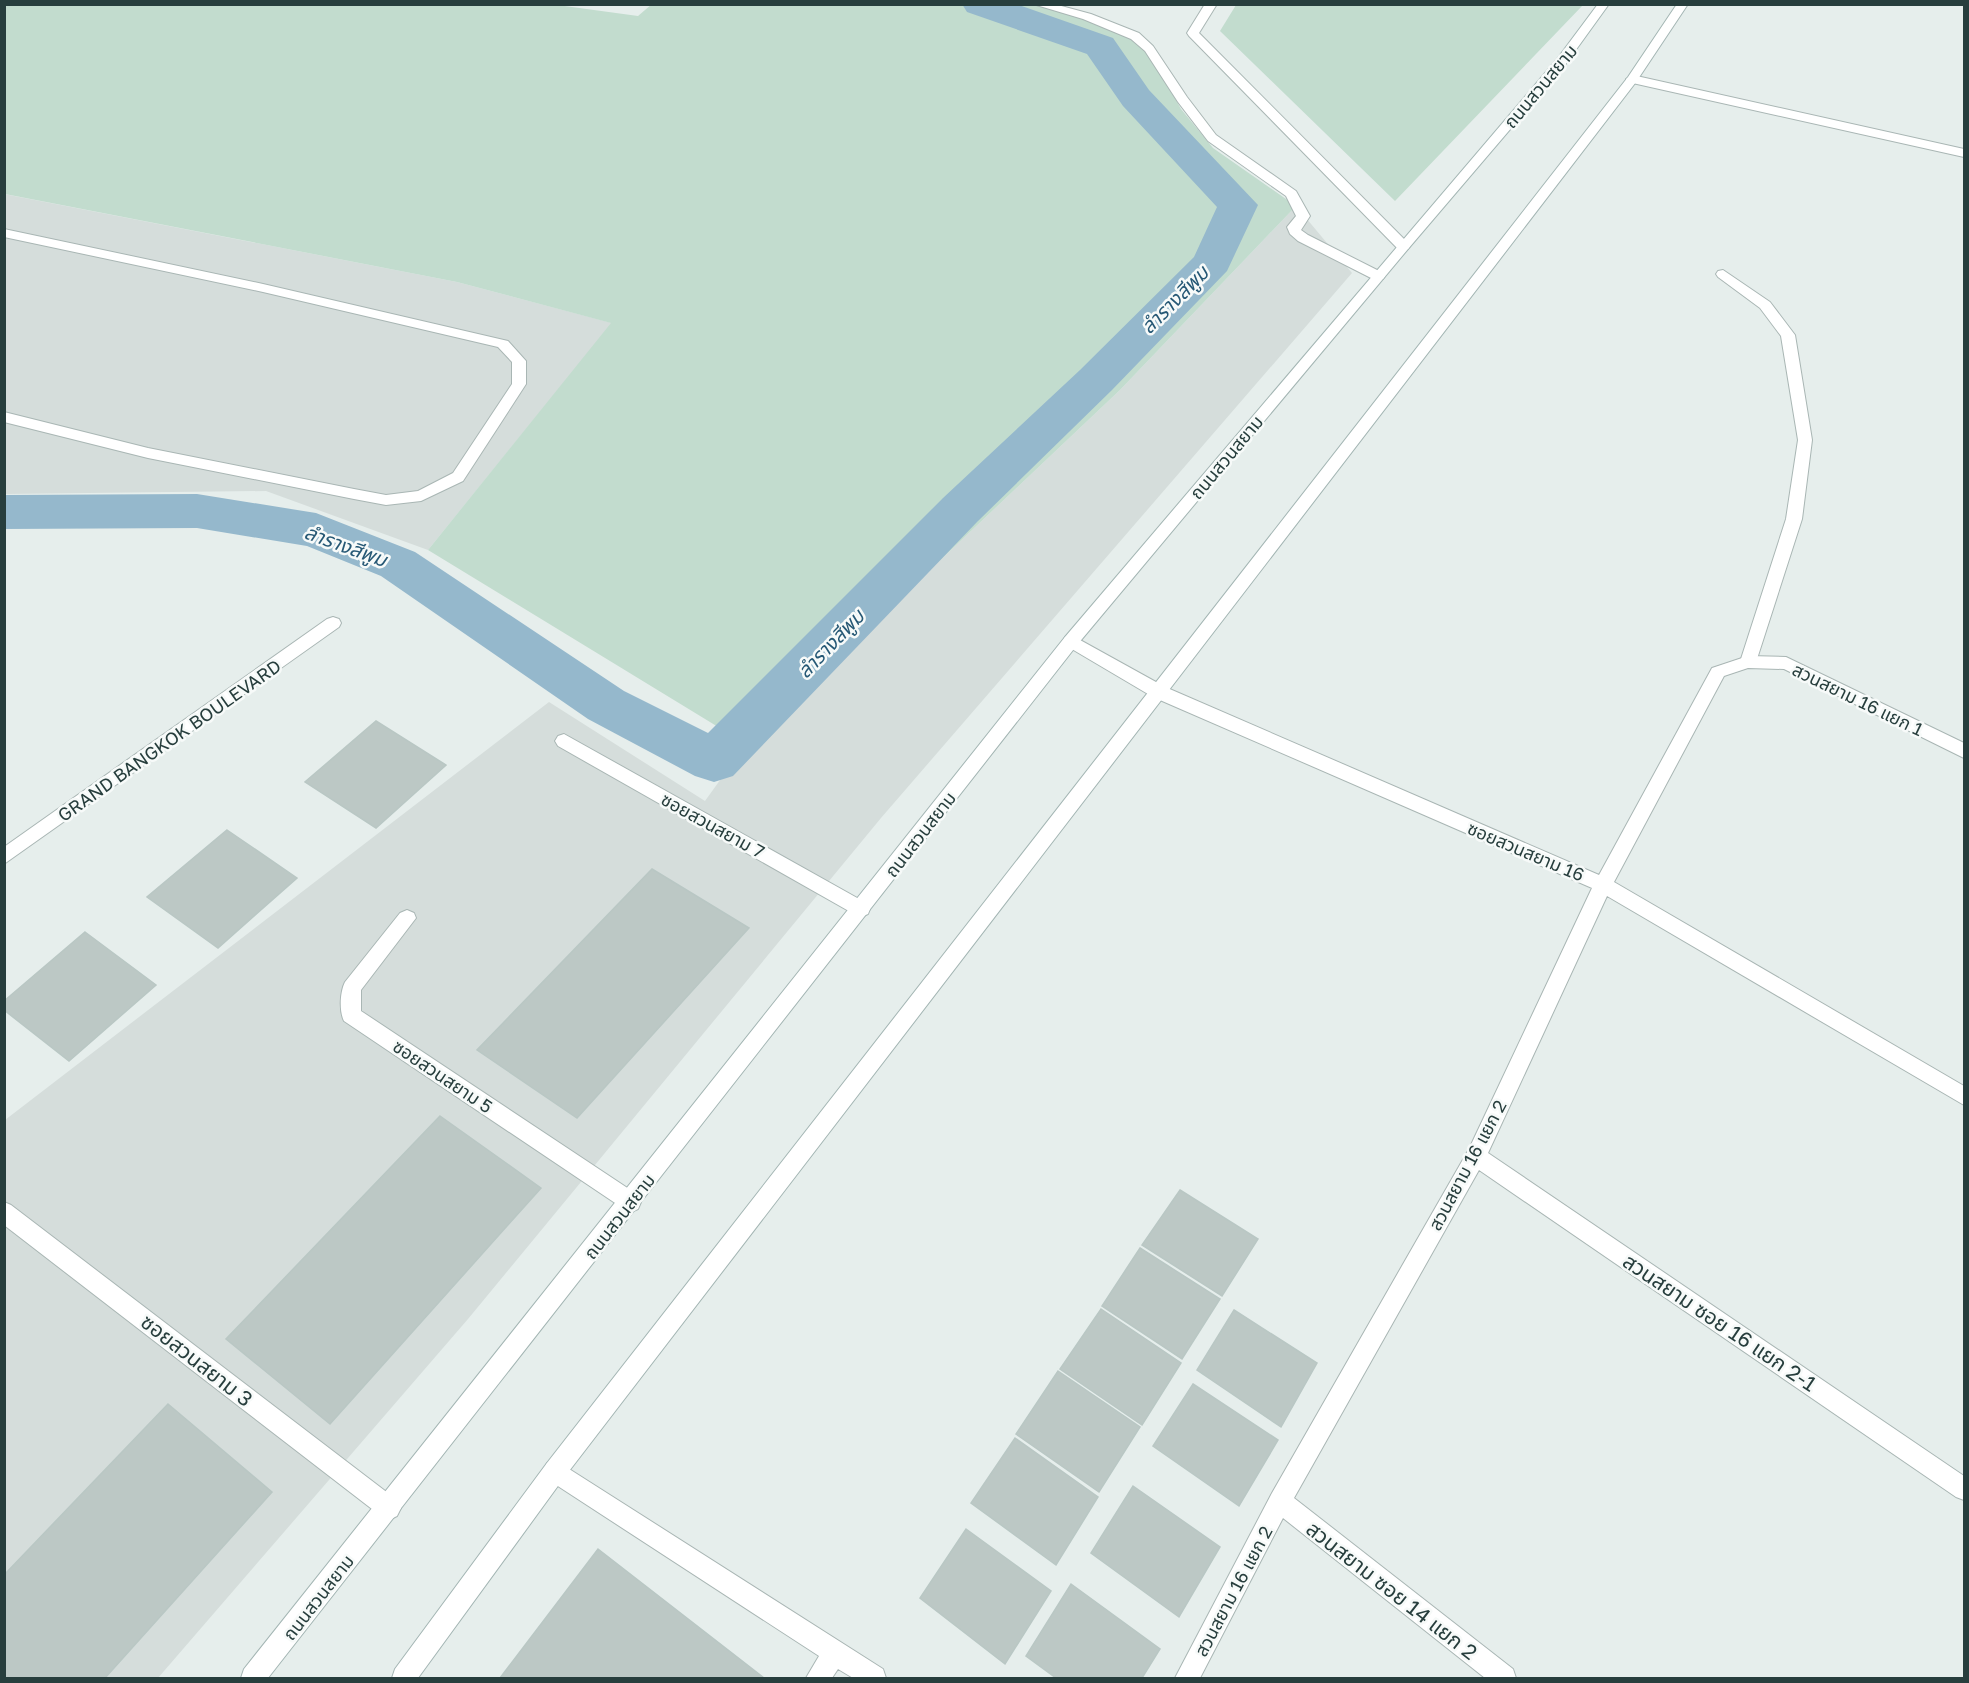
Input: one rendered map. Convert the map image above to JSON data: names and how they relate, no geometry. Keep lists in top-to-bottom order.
{
  "streets": {
    "street": [
      "ถนนสวนสยาม",
      "สวนสยาม 16 แยก 1",
      "GRAND BANGKOK BOULEVARD",
      "ซอยสวนสยาม 7",
      "ซอยสวนสยาม 16",
      "ซอยสวนสยาม 5",
      "สวนสยาม 16 แยก 2",
      "สวนสยาม ซอย 16 แยก 2-1",
      "ซอยสวนสยาม 3",
      "สวนสยาม ซอย 14 แยก 2"
    ]
  },
  "crossings": [
    ["ถนนสวนสยาม", "ซอยสวนสยาม 7"],
    ["ถนนสวนสยาม", "ซอยสวนสยาม 16"],
    ["ถนนสวนสยาม", "ซอยสวนสยาม 5"],
    ["ถนนสวนสยาม", "ซอยสวนสยาม 3"],
    ["สวนสยาม 16 แยก 1", "สวนสยาม 16 แยก 2"],
    ["ซอยสวนสยาม 16", "สวนสยาม 16 แยก 2"],
    ["สวนสยาม 16 แยก 2", "สวนสยาม ซอย 16 แยก 2-1"],
    ["สวนสยาม 16 แยก 2", "สวนสยาม ซอย 14 แยก 2"]
  ],
  "water": ["ลำรางสีพูม"]
}
